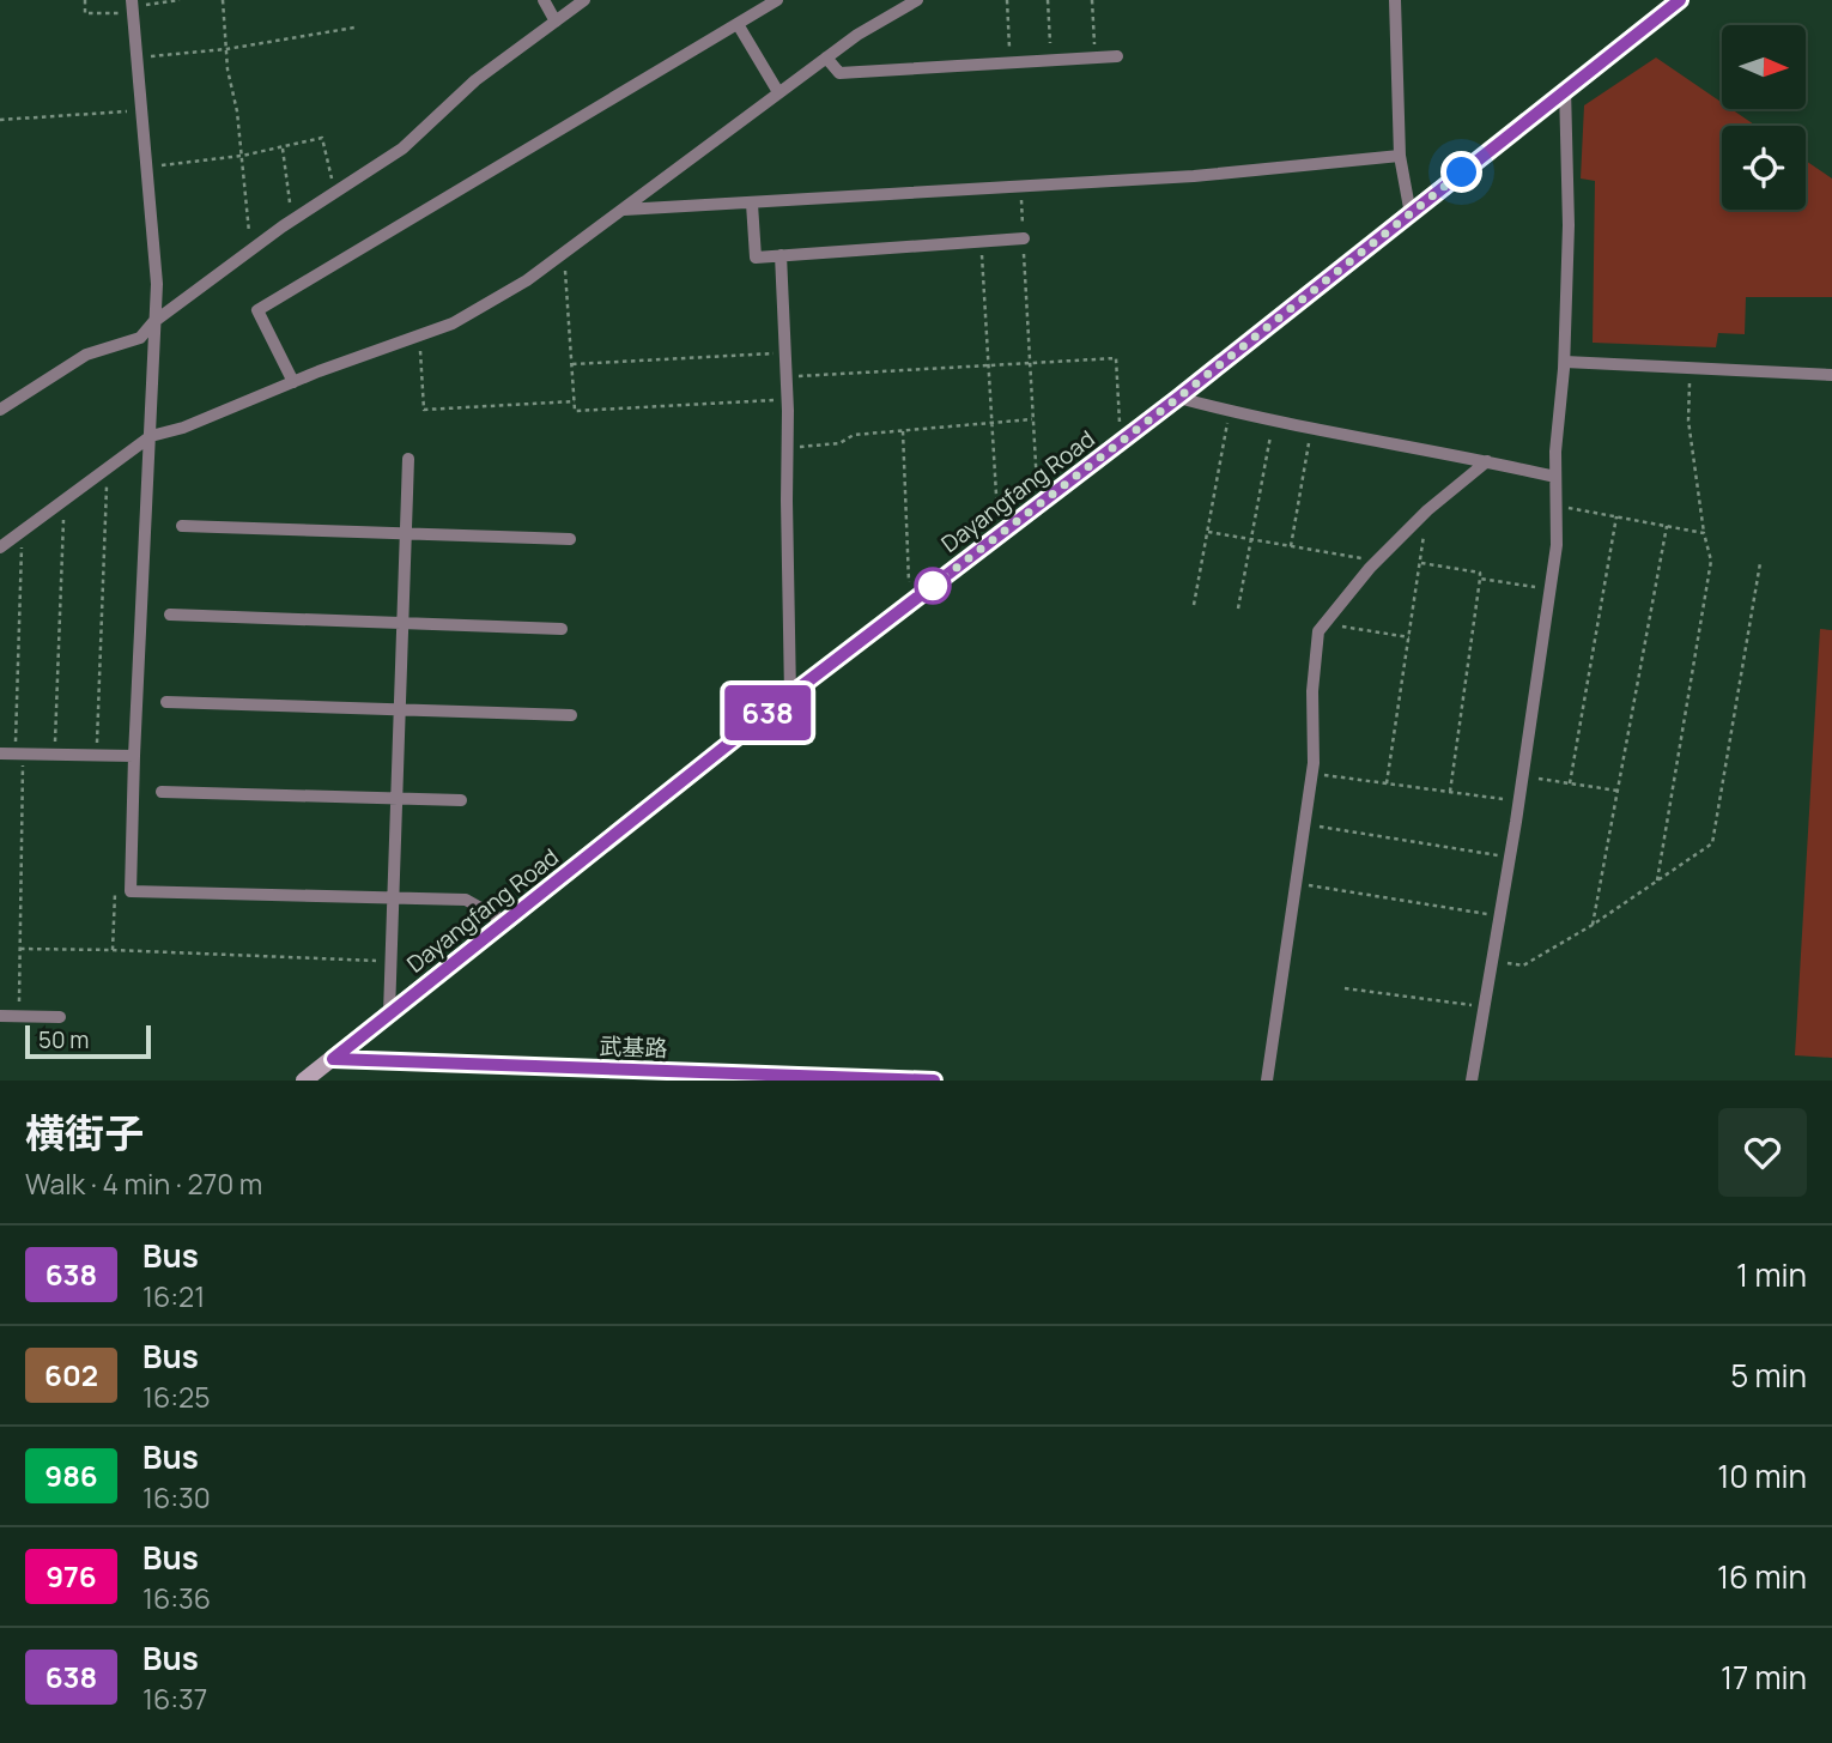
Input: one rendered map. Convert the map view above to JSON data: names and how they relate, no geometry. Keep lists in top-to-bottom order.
{
  "streets": {
    "main road": ["Dayangfang Road", "武基路"]
  },
  "crossings": [
    ["Dayangfang Road", "武基路"]
  ],
  "lines": ["bus line 638"],
  "scale_bar": "50 m",
  "north": "right",
  "page": {
    "on_map": "638",
    "scale": "50 m",
    "heading": ["横街子", "Walk · 4 min · 270 m"],
    "list": [
      {
        "mark": "638",
        "name": "Bus",
        "note": "16:21",
        "value": "1 min"
      },
      {
        "mark": "602",
        "name": "Bus",
        "note": "16:25",
        "value": "5 min"
      },
      {
        "mark": "986",
        "name": "Bus",
        "note": "16:30",
        "value": "10 min"
      },
      {
        "mark": "976",
        "name": "Bus",
        "note": "16:36",
        "value": "16 min"
      },
      {
        "mark": "638",
        "name": "Bus",
        "note": "16:37",
        "value": "17 min"
      }
    ]
  }
}
